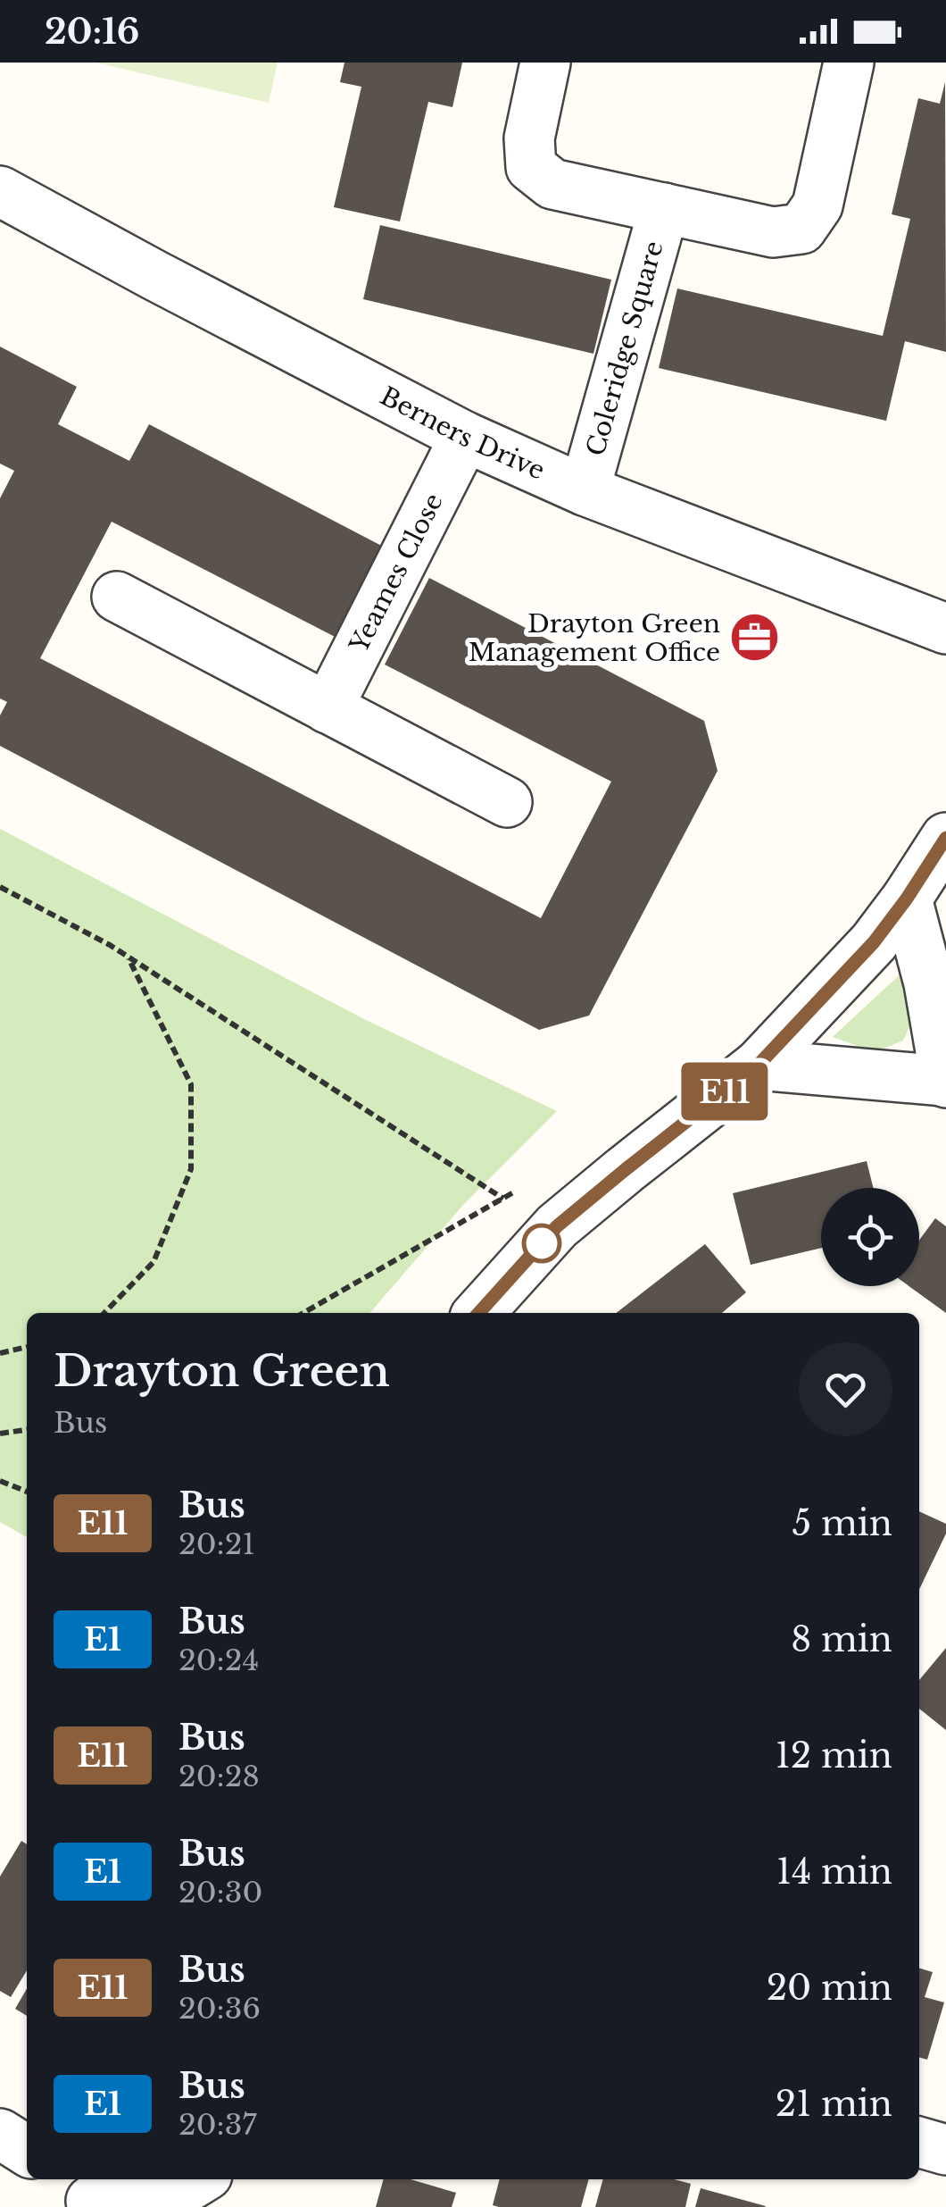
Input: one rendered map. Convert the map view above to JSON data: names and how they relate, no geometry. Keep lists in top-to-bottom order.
{
  "streets": {
    "street": ["Coleridge Square", "Berners Drive", "Yeames Close"]
  },
  "crossings": [
    ["Coleridge Square", "Berners Drive"],
    ["Berners Drive", "Yeames Close"]
  ],
  "places": {
    "office": ["Drayton Green Management Office"]
  },
  "lines": ["bus line E11"],
  "page": {
    "status": "20:16",
    "on_map": "E11",
    "heading": ["Drayton Green", "Bus"],
    "list": [
      {
        "mark": "E11",
        "name": "Bus",
        "note": "20:21",
        "value": "5 min"
      },
      {
        "mark": "E1",
        "name": "Bus",
        "note": "20:24",
        "value": "8 min"
      },
      {
        "mark": "E11",
        "name": "Bus",
        "note": "20:28",
        "value": "12 min"
      },
      {
        "mark": "E1",
        "name": "Bus",
        "note": "20:30",
        "value": "14 min"
      },
      {
        "mark": "E11",
        "name": "Bus",
        "note": "20:36",
        "value": "20 min"
      },
      {
        "mark": "E1",
        "name": "Bus",
        "note": "20:37",
        "value": "21 min"
      }
    ]
  }
}
